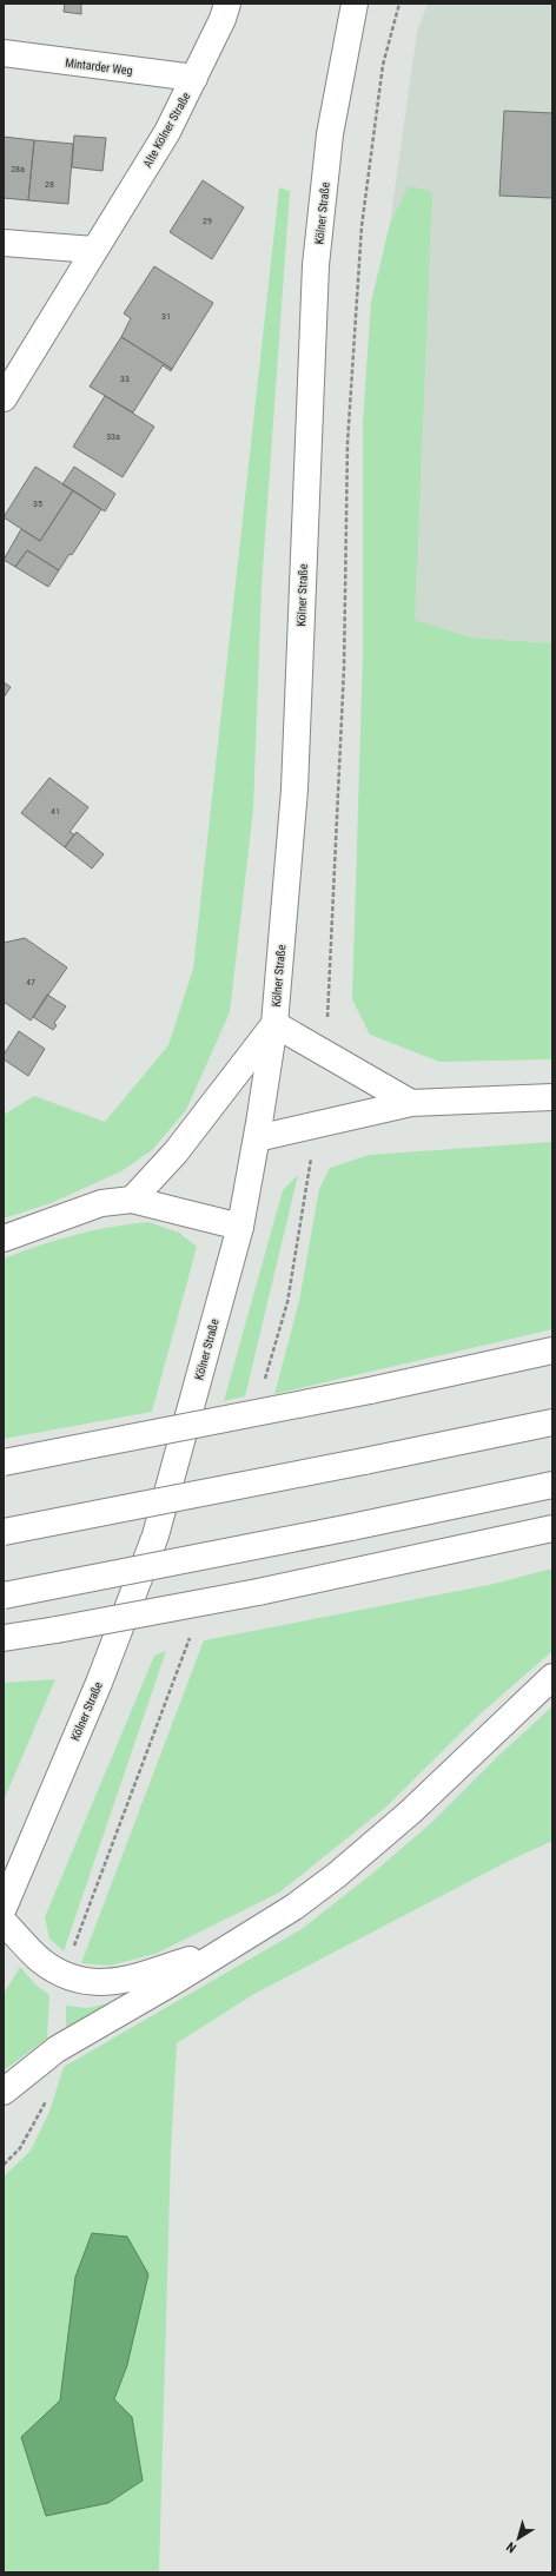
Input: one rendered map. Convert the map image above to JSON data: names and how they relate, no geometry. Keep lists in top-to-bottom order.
{
  "streets": {
    "main road": ["Mintarder Weg", "Alte Kölner Straße", "Kölner Straße"]
  },
  "crossings": [
    ["Mintarder Weg", "Alte Kölner Straße"]
  ],
  "house_numbers": [
    "28a",
    "28",
    "29",
    "31",
    "33",
    "33a",
    "35",
    "41",
    "47"
  ],
  "north": "bottom left"
}
